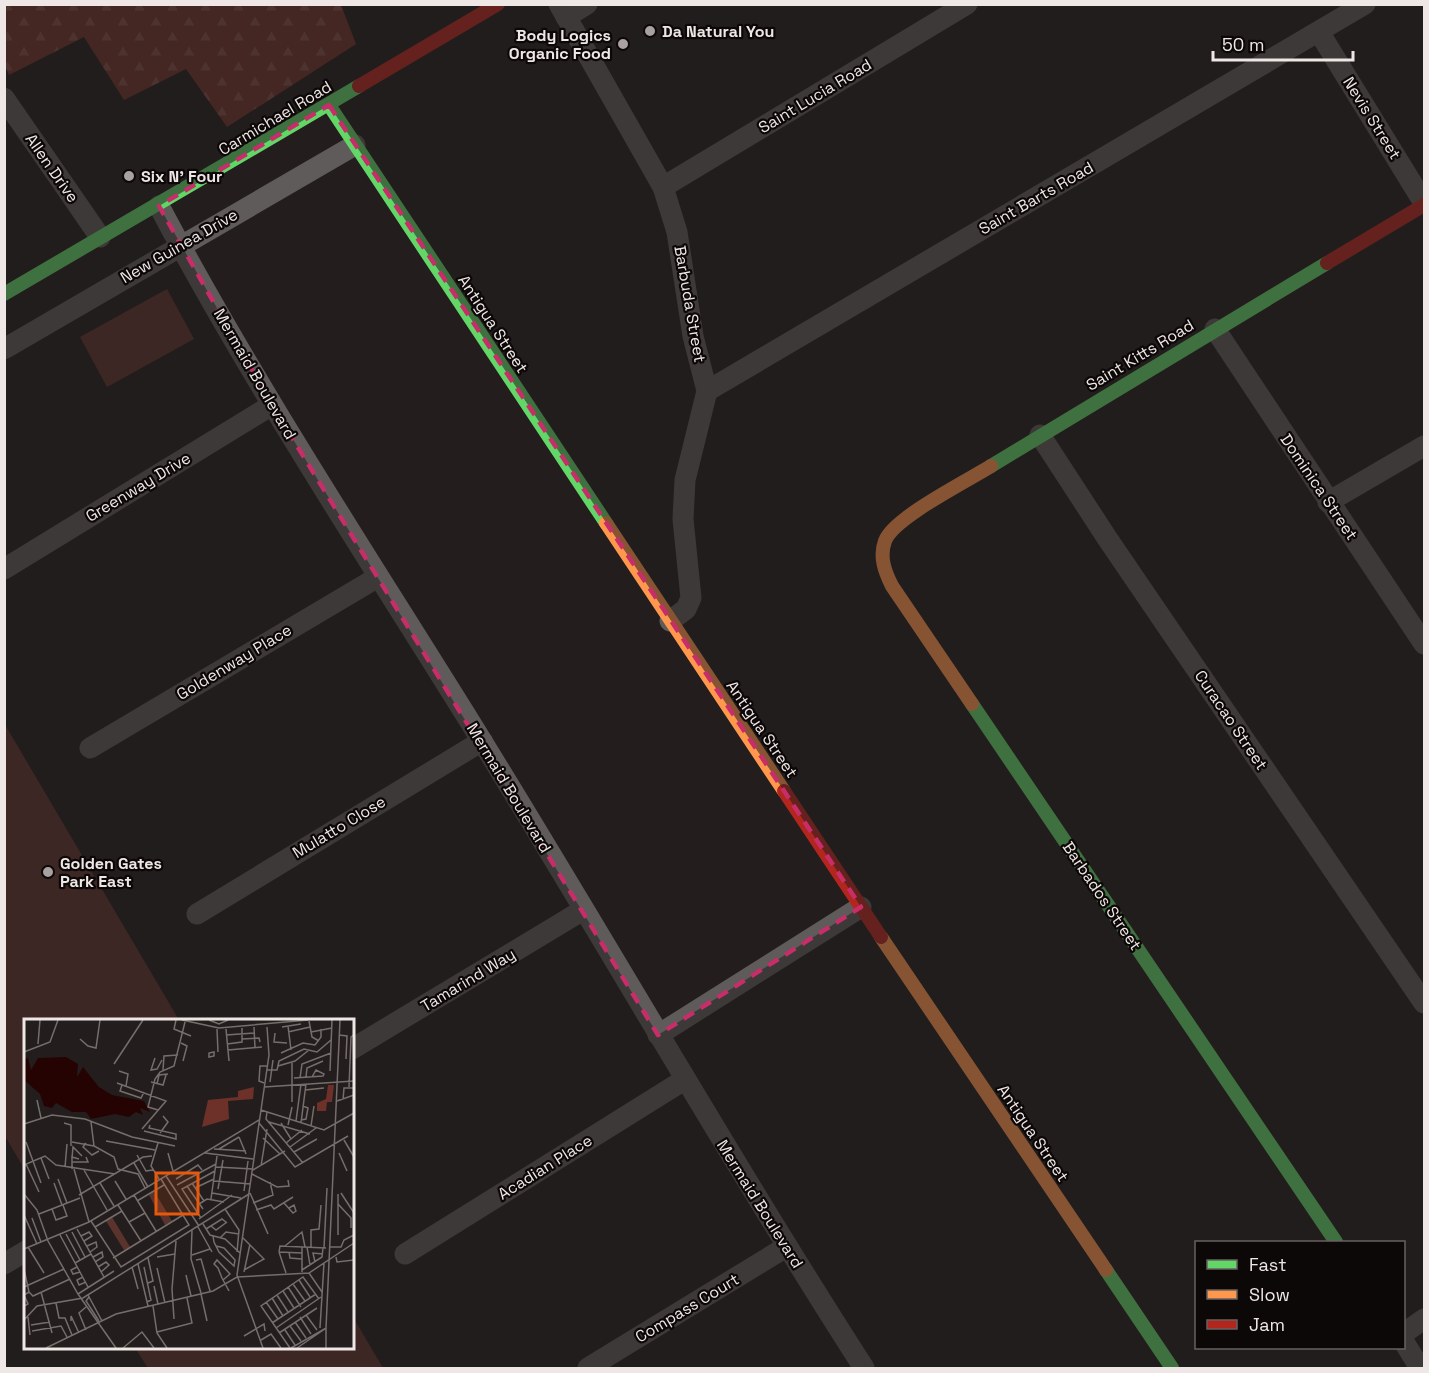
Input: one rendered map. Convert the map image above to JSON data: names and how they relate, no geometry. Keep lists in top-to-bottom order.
{
  "streets": {
    "street": [
      "Saint Lucia Road",
      "Carmichael Road",
      "Nevis Street",
      "Allen Drive",
      "Saint Barts Road",
      "New Guinea Drive",
      "Barbuda Street",
      "Antigua Street",
      "Saint Kitts Road",
      "Mermaid Boulevard",
      "Greenway Drive",
      "Dominica Street",
      "Goldenway Place",
      "Curacao Street",
      "Mulatto Close",
      "Barbados Street",
      "Tamarind Way",
      "Acadian Place",
      "Compass Court"
    ]
  },
  "crossings": [
    ["Saint Lucia Road", "Barbuda Street"],
    ["Carmichael Road", "Allen Drive"],
    ["Carmichael Road", "Antigua Street"],
    ["Carmichael Road", "Mermaid Boulevard"],
    ["Nevis Street", "Saint Barts Road"],
    ["Nevis Street", "Saint Kitts Road"],
    ["Saint Barts Road", "Barbuda Street"],
    ["New Guinea Drive", "Antigua Street"],
    ["New Guinea Drive", "Mermaid Boulevard"],
    ["Barbuda Street", "Antigua Street"],
    ["Saint Kitts Road", "Dominica Street"],
    ["Saint Kitts Road", "Curacao Street"],
    ["Saint Kitts Road", "Barbados Street"],
    ["Mermaid Boulevard", "Greenway Drive"],
    ["Mermaid Boulevard", "Goldenway Place"],
    ["Mermaid Boulevard", "Mulatto Close"],
    ["Mermaid Boulevard", "Tamarind Way"],
    ["Mermaid Boulevard", "Acadian Place"],
    ["Mermaid Boulevard", "Compass Court"]
  ],
  "places": [
    "Da Natural You",
    "Body Logics Organic Food",
    "Six N' Four",
    "Golden Gates Park East"
  ],
  "legend": ["Fast", "Slow", "Jam"],
  "scale_bar": "50 m"
}
